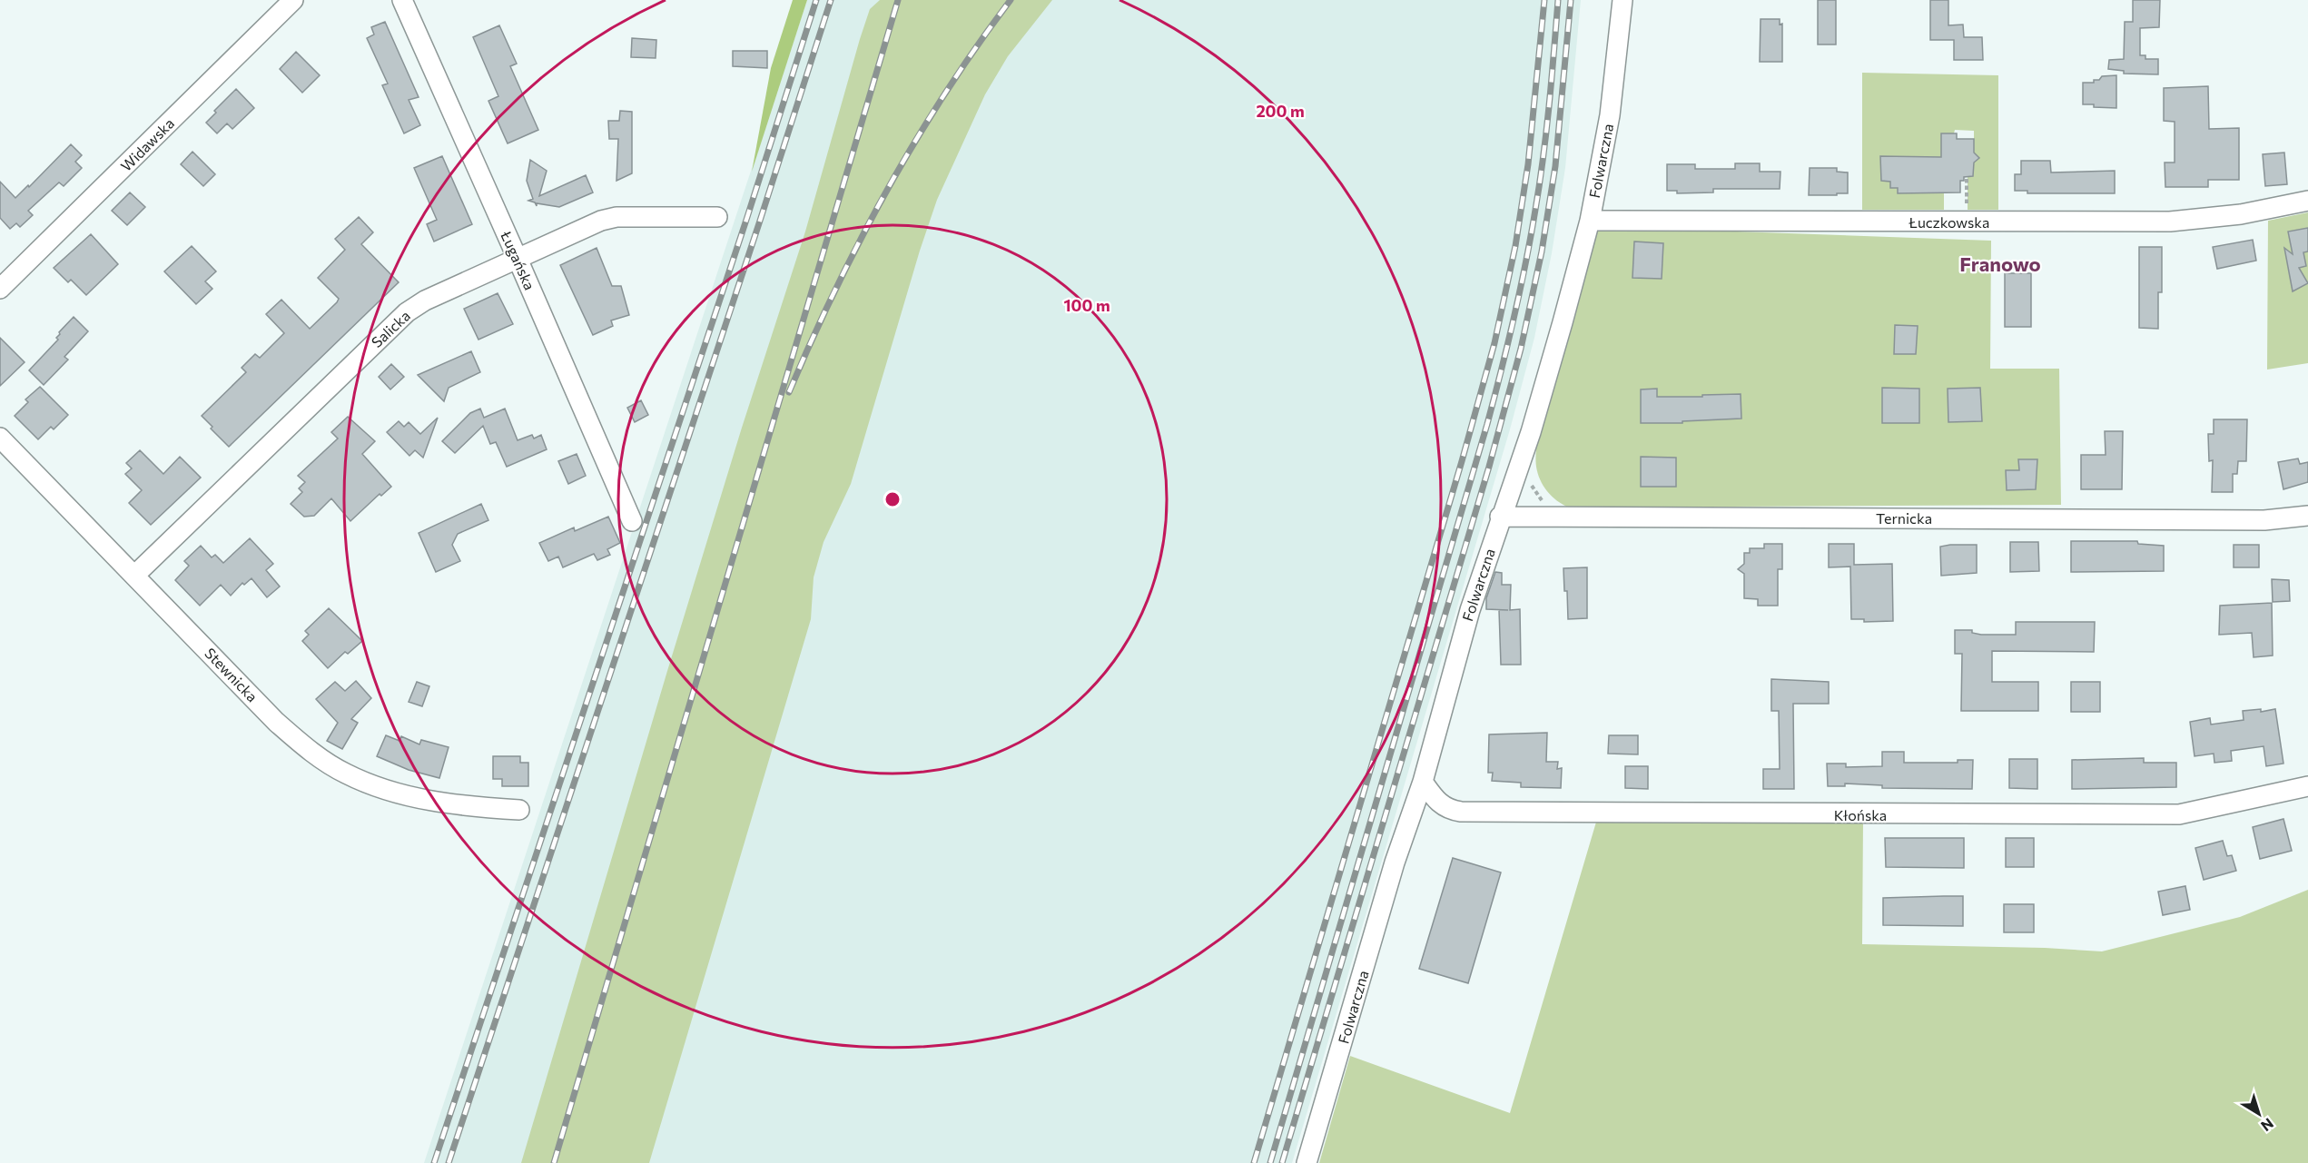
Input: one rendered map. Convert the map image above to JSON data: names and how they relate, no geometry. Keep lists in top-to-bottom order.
{
  "streets": {
    "street": [
      "Widawska",
      "Folwarczna",
      "Łuczkowska",
      "Ługańska",
      "Salicka",
      "Ternicka",
      "Stewnicka",
      "Kłońska"
    ]
  },
  "crossings": [
    ["Folwarczna", "Łuczkowska"],
    ["Folwarczna", "Ternicka"],
    ["Folwarczna", "Kłońska"],
    ["Ługańska", "Salicka"],
    ["Salicka", "Stewnicka"]
  ],
  "districts": ["Franowo"],
  "north": "bottom right",
  "rings": ["200 m", "100 m"]
}
